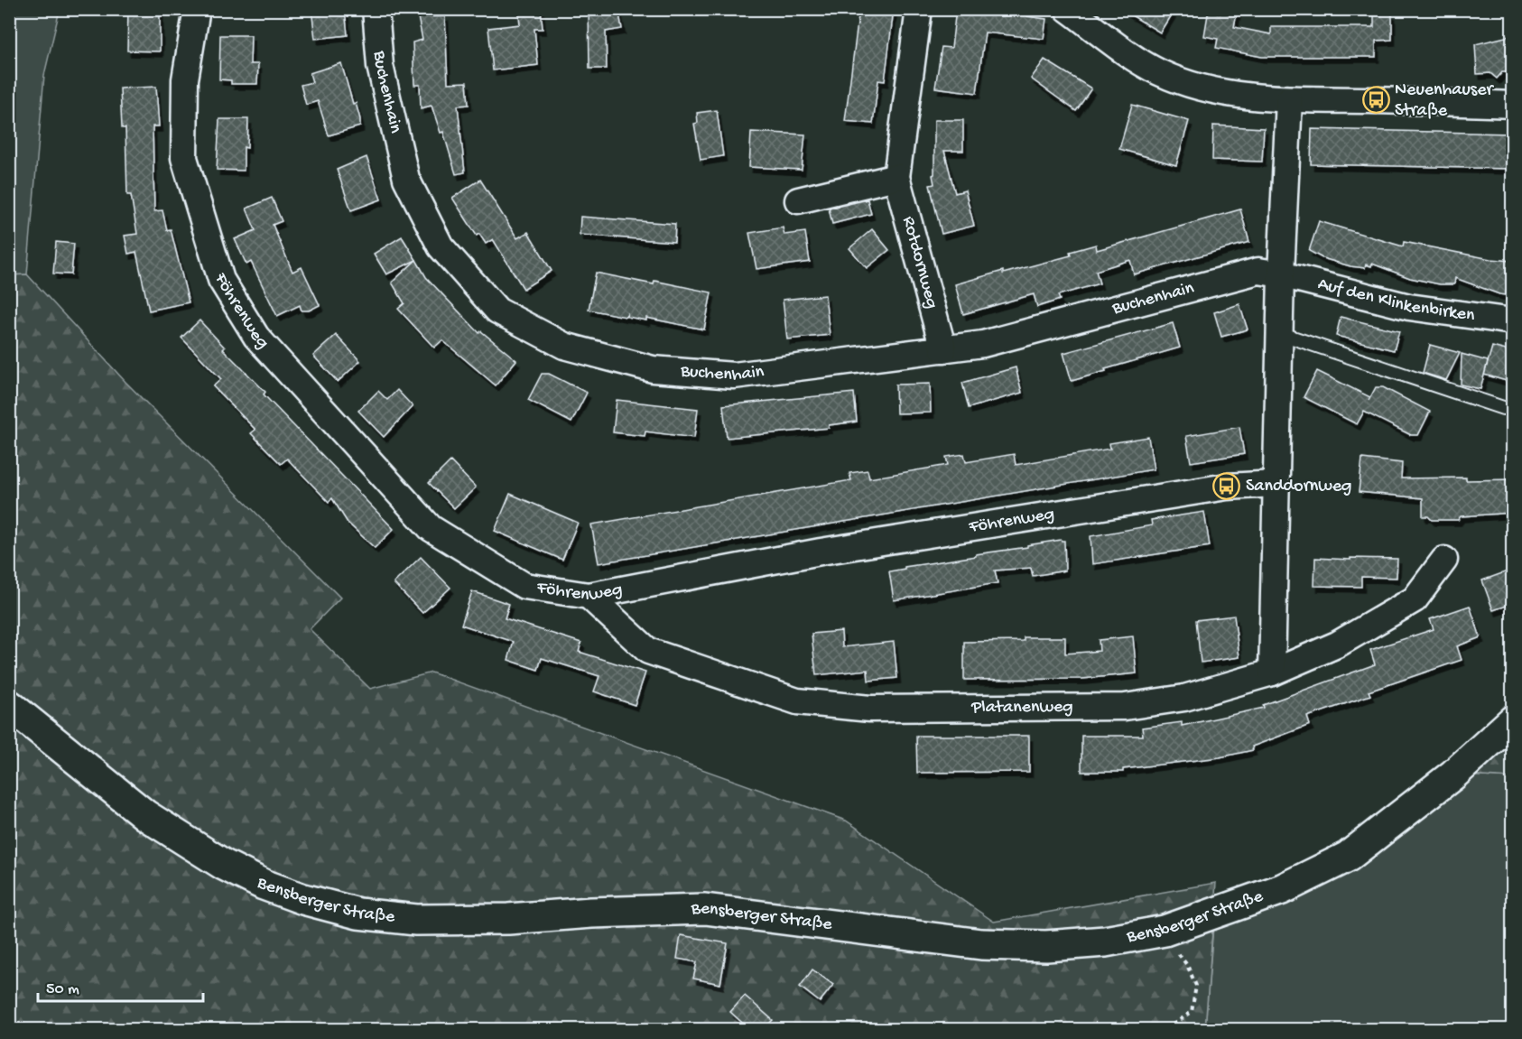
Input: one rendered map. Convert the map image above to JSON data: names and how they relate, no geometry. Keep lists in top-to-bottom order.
{
  "streets": {
    "main road": ["Bensberger Straße"],
    "street": [
      "Buchenhain",
      "Rotdornweg",
      "Auf den Klinkenbirken",
      "Föhrenweg",
      "Platanenweg"
    ]
  },
  "crossings": [
    ["Buchenhain", "Rotdornweg"],
    ["Buchenhain", "Auf den Klinkenbirken"],
    ["Föhrenweg", "Platanenweg"]
  ],
  "places": {
    "bus stop": ["Neuenhauser Straße", "Sanddornweg"]
  },
  "scale_bar": "50 m"
}
